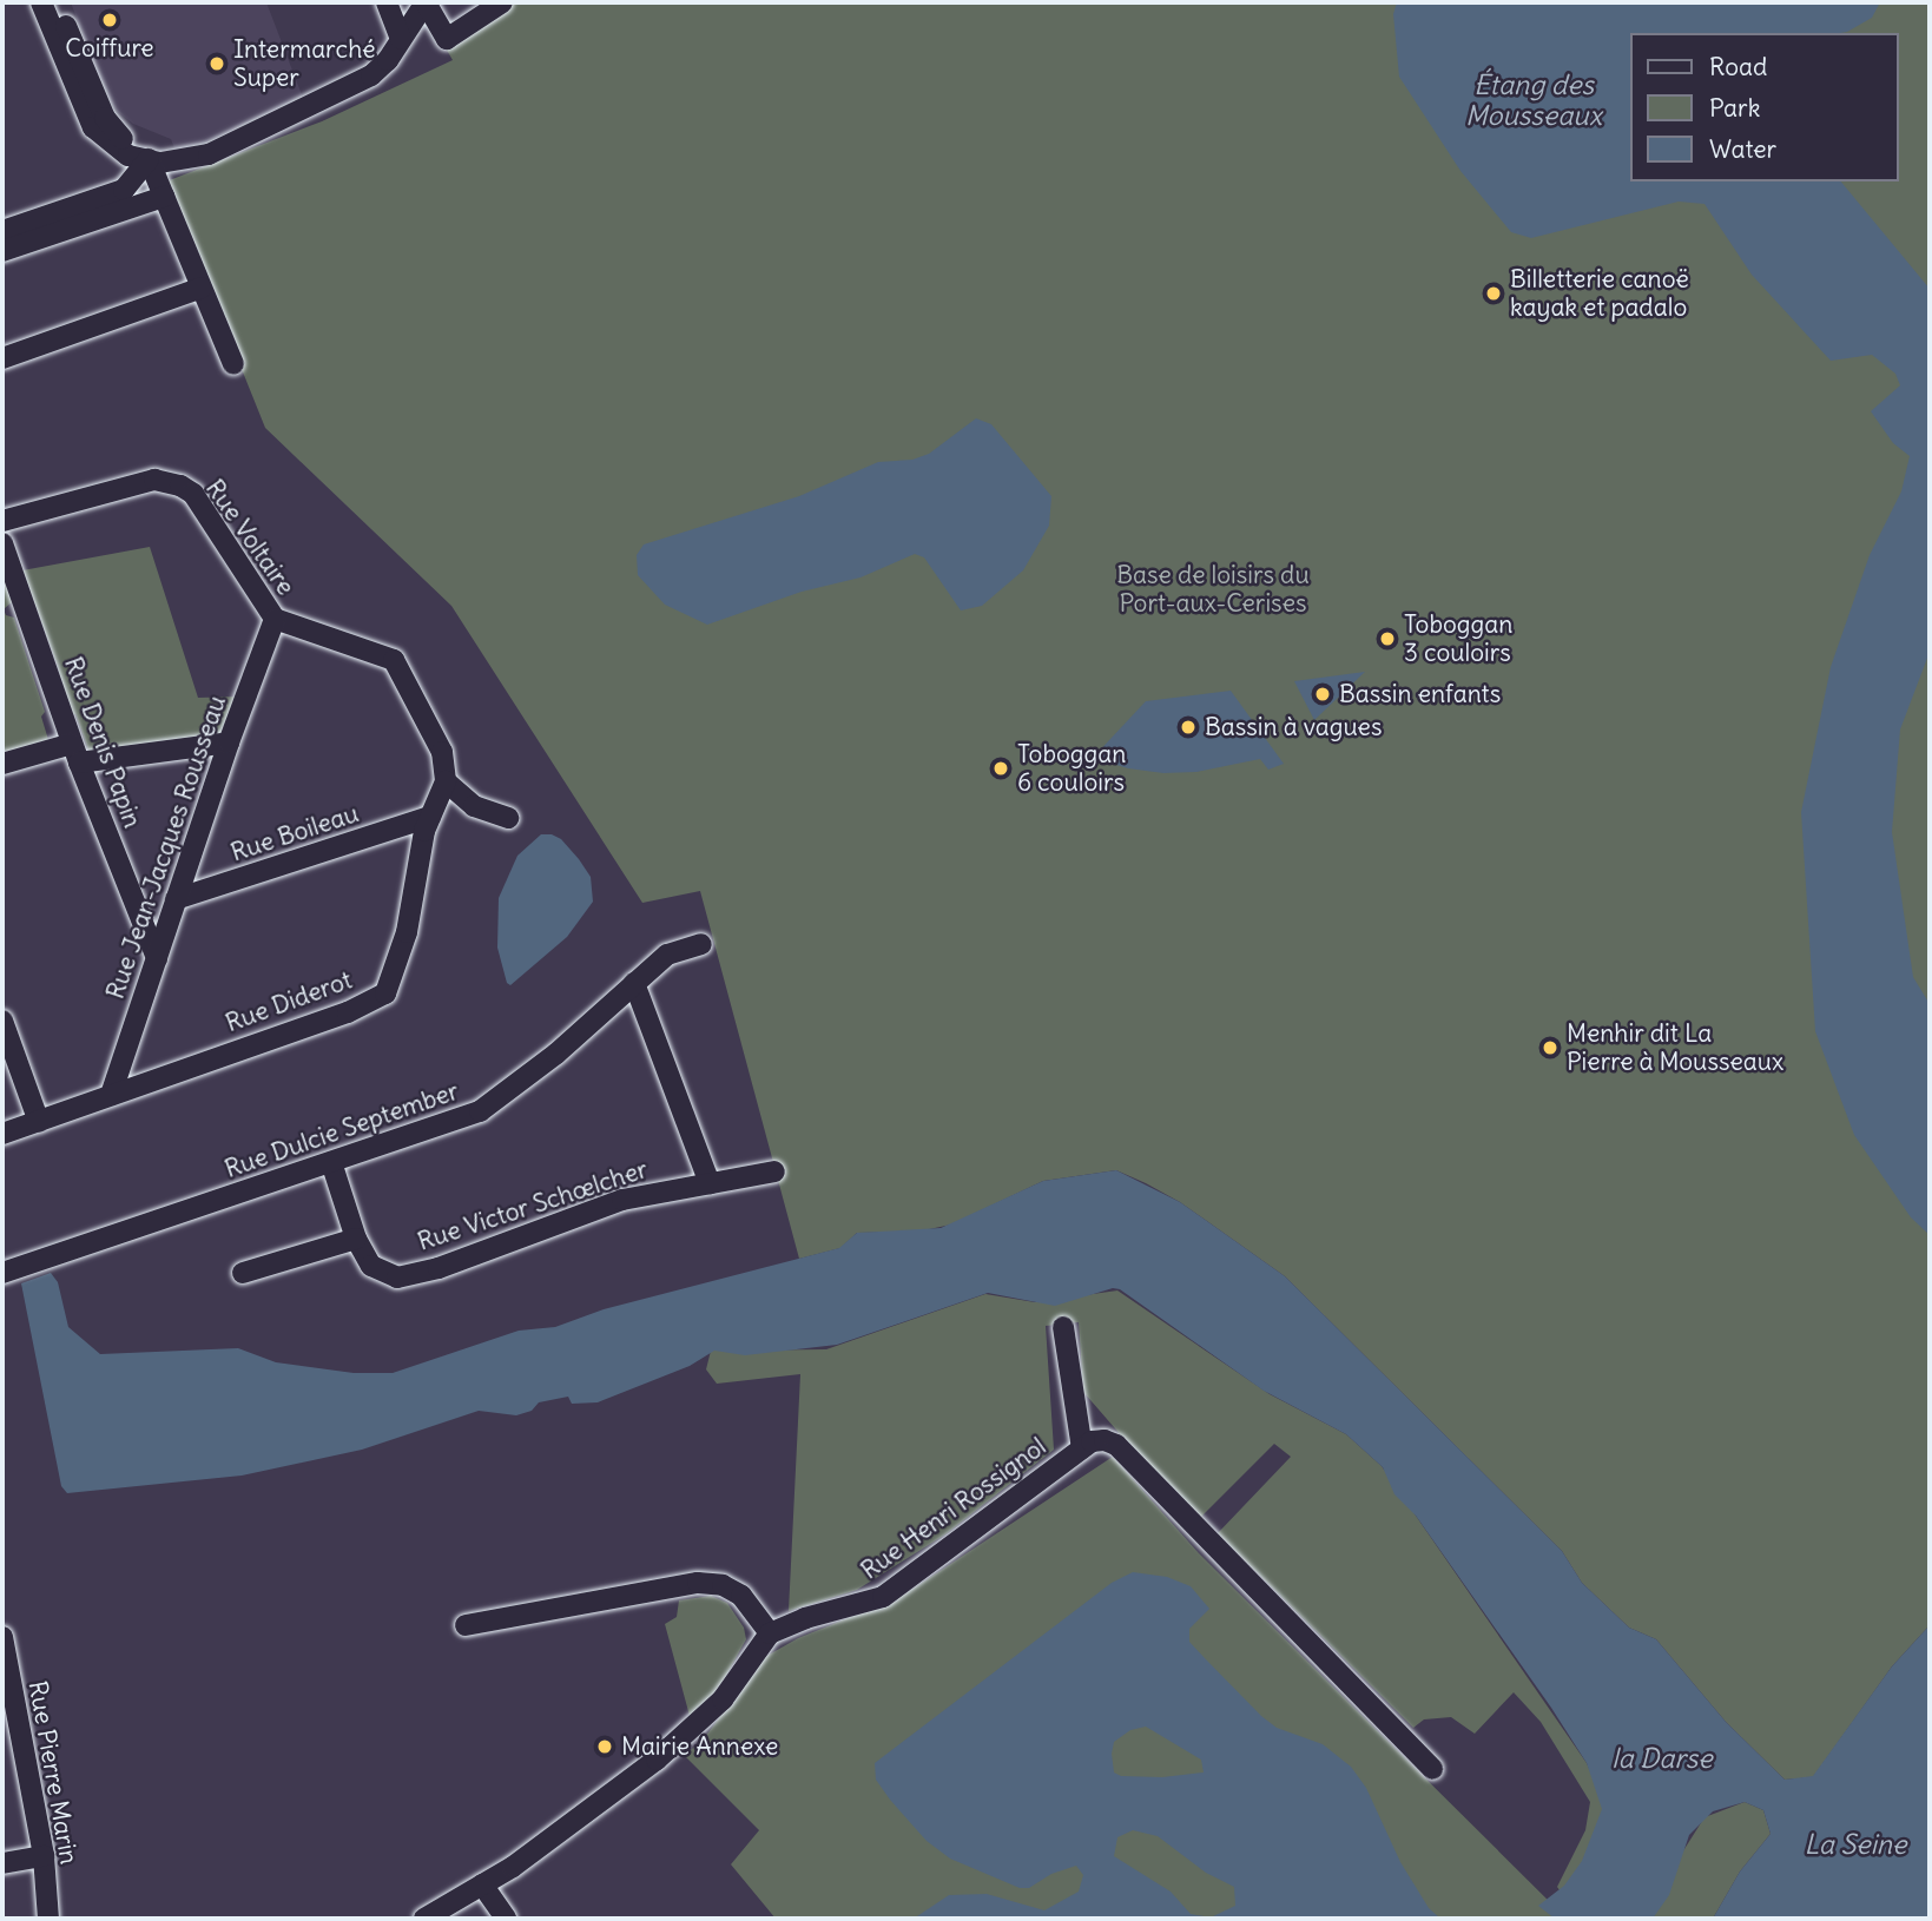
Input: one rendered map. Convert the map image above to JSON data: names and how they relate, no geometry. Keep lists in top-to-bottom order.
{
  "streets": {
    "street": [
      "Rue Voltaire",
      "Rue Denis Papin",
      "Rue Boileau",
      "Rue Jean-Jacques Rousseau",
      "Rue Diderot",
      "Rue Dulcie September",
      "Rue Victor Schœlcher",
      "Rue Henri Rossignol",
      "Rue Pierre Marin"
    ]
  },
  "crossings": [
    ["Rue Voltaire", "Rue Jean-Jacques Rousseau"],
    ["Rue Voltaire", "Rue Diderot"],
    ["Rue Denis Papin", "Rue Jean-Jacques Rousseau"],
    ["Rue Boileau", "Rue Jean-Jacques Rousseau"],
    ["Rue Boileau", "Rue Diderot"],
    ["Rue Jean-Jacques Rousseau", "Rue Diderot"],
    ["Rue Dulcie September", "Rue Victor Schœlcher"]
  ],
  "water": ["Étang des Mousseaux", "la Darse", "La Seine"],
  "parks": ["Base de loisirs du Port-aux-Cerises"],
  "places": [
    "Coiffure",
    "Intermarché Super",
    "Billetterie canoë kayak et padalo",
    "Toboggan 3 couloirs",
    "Bassin enfants",
    "Bassin à vagues",
    "Toboggan 6 couloirs",
    "Menhir dit La Pierre à Mousseaux",
    "Mairie Annexe"
  ],
  "legend": ["Road", "Park", "Water"]
}
